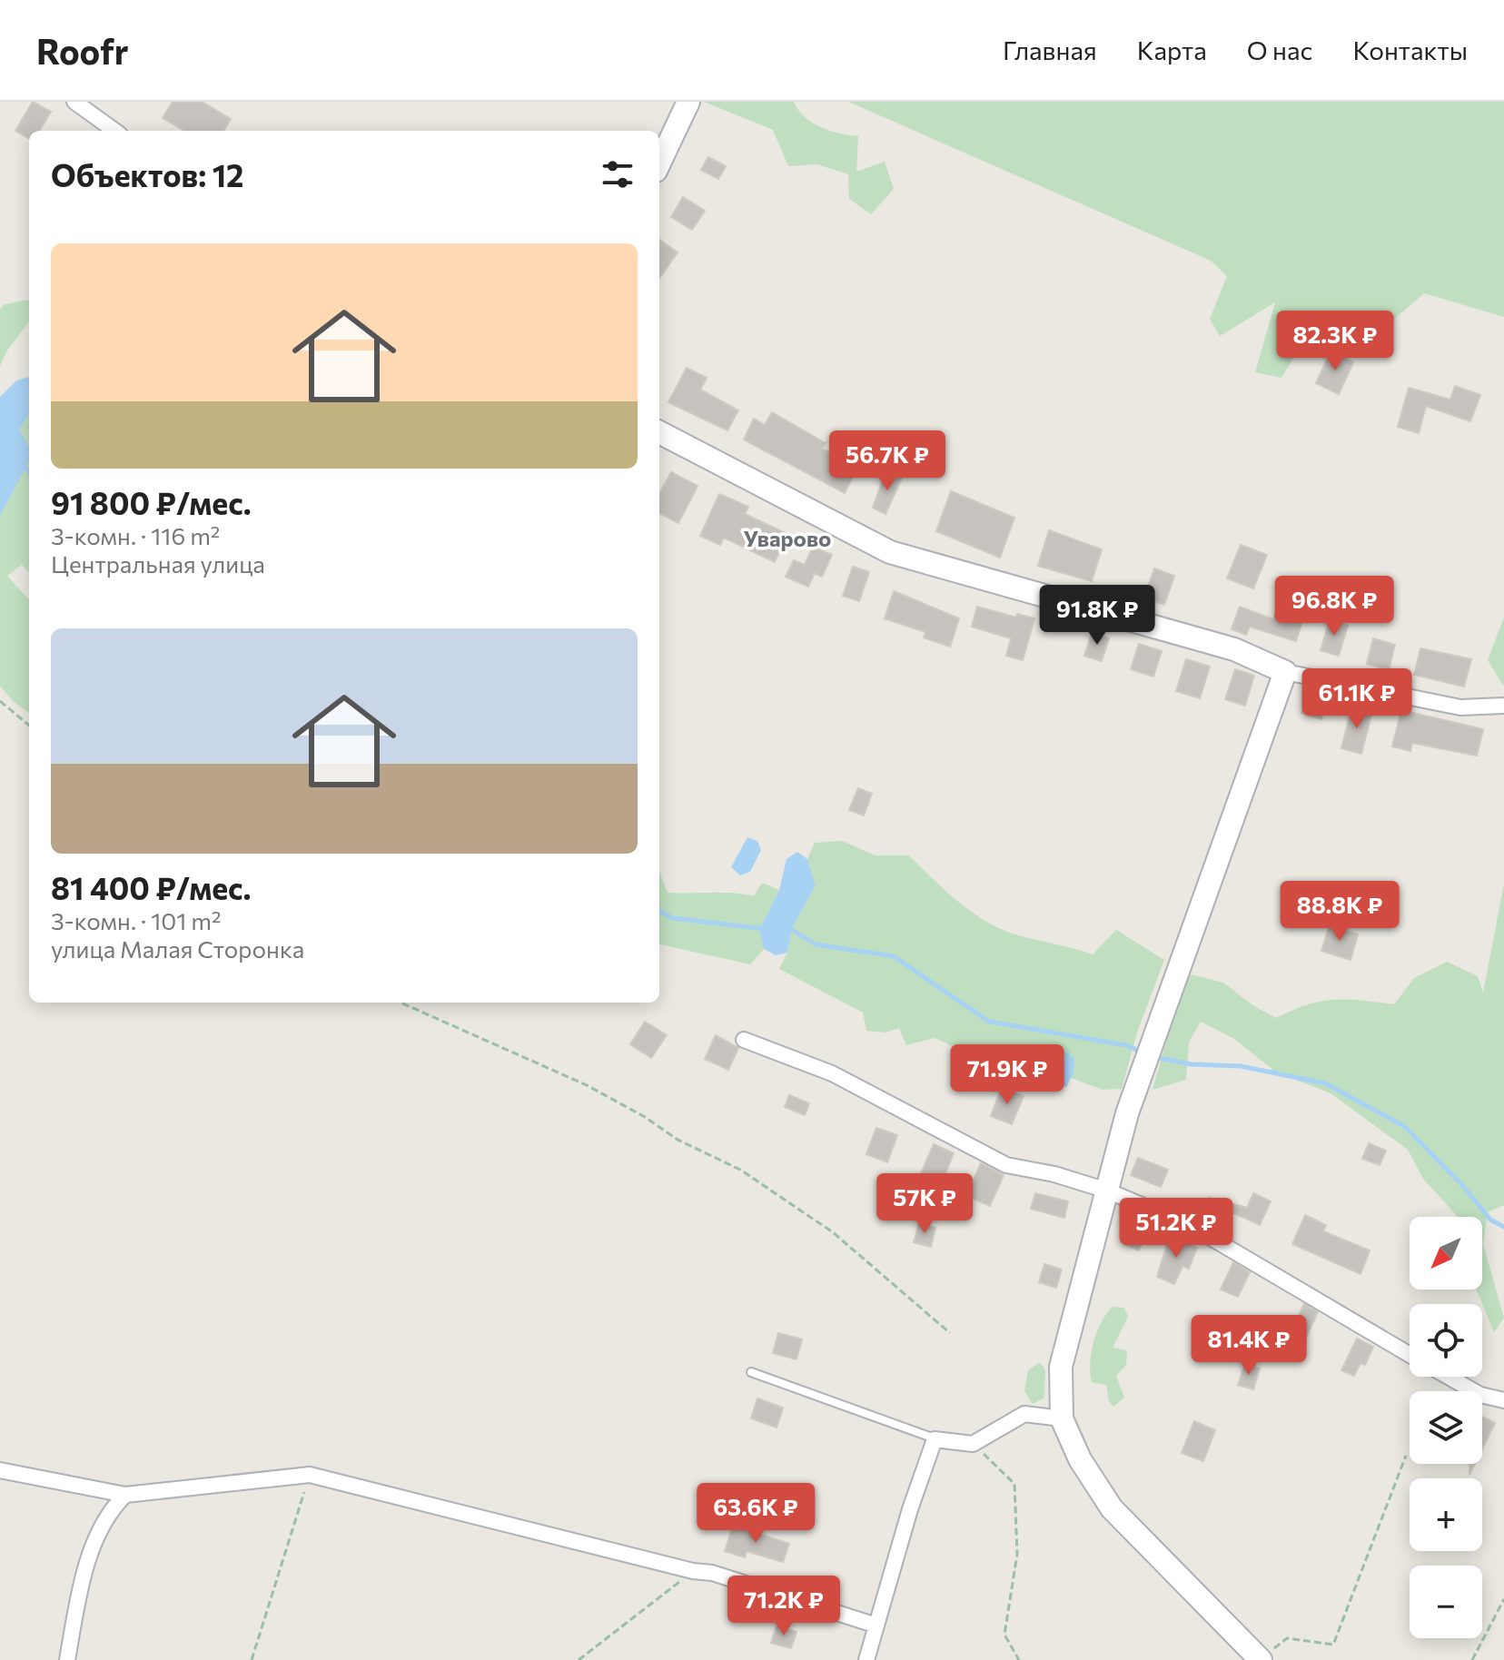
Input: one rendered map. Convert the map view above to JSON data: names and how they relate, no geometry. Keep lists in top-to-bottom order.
{
  "districts": ["Уварово"],
  "north": "bottom left",
  "page": {
    "header": "Roofr",
    "nav": [
      "Главная",
      "Карта",
      "О нас",
      "Контакты"
    ],
    "heading": "Объектов: 12",
    "list": [
      {
        "name": "91 800 ₽/мес.",
        "note": "3-комн. · 116 m² · Центральная улица"
      },
      {
        "name": "81 400 ₽/мес.",
        "note": "3-комн. · 101 m² · улица Малая Сторонка"
      }
    ],
    "price": [
      "82.3K ₽",
      "56.7K ₽",
      "96.8K ₽",
      "91.8K ₽",
      "61.1K ₽",
      "88.8K ₽",
      "71.9K ₽",
      "57K ₽",
      "51.2K ₽",
      "81.4K ₽",
      "63.6K ₽",
      "71.2K ₽"
    ],
    "map_buttons": ["+", "−"]
  }
}
